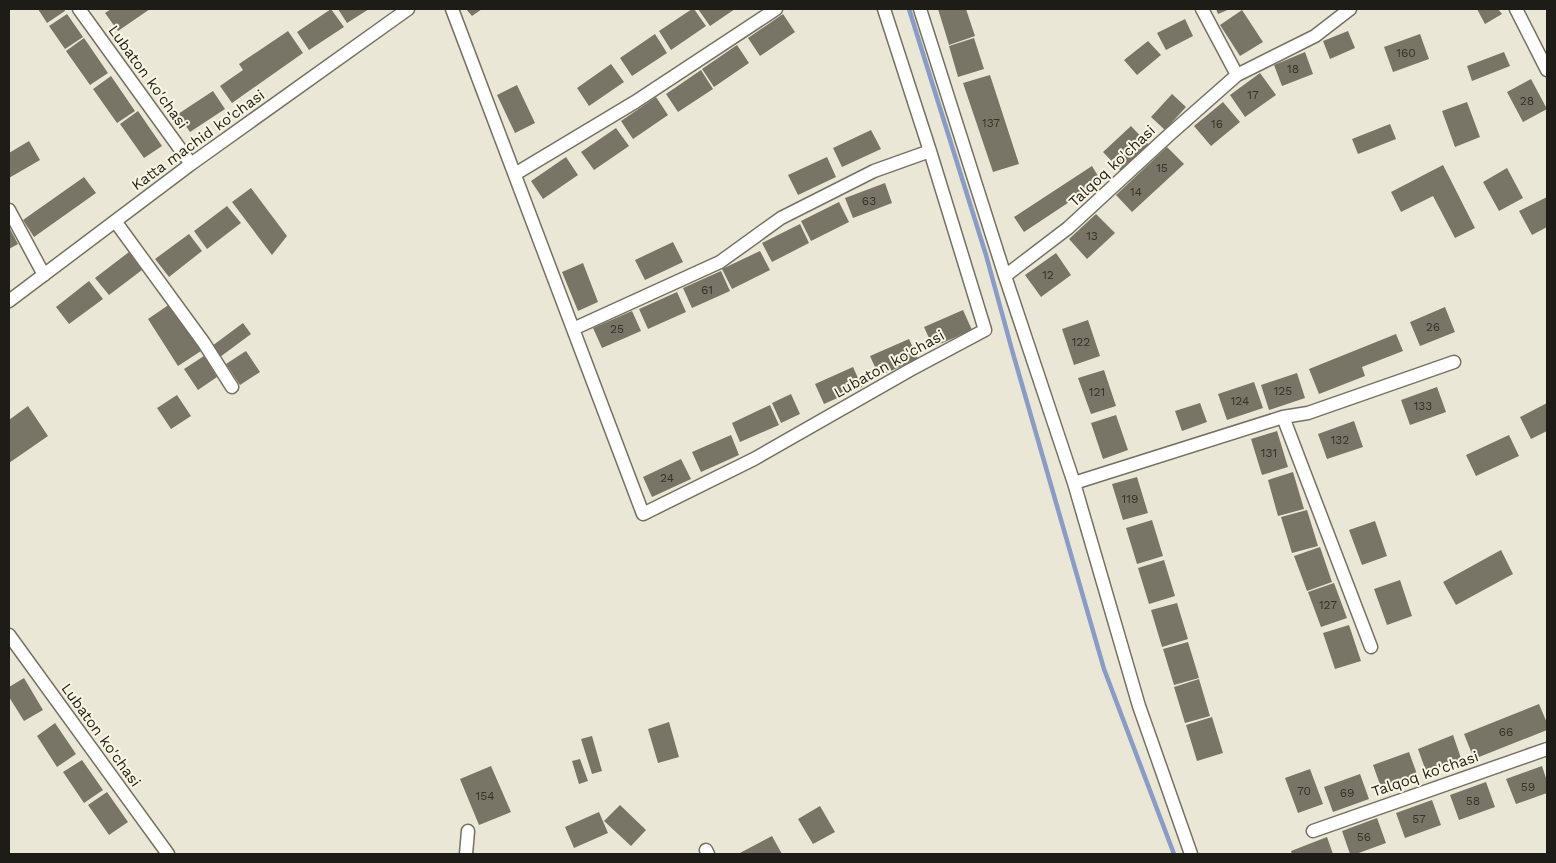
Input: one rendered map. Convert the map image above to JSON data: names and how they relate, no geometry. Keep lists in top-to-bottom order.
{
  "streets": {
    "street": ["Lubaton ko'chasi", "Katta machid ko'chasi", "Talqoq ko'chasi"]
  },
  "crossings": [
    ["Lubaton ko'chasi", "Katta machid ko'chasi"]
  ],
  "house_numbers": [
    "160",
    "18",
    "17",
    "28",
    "137",
    "16",
    "15",
    "14",
    "63",
    "13",
    "12",
    "61",
    "26",
    "25",
    "122",
    "125",
    "121",
    "124",
    "133",
    "132",
    "131",
    "24",
    "119",
    "127",
    "66",
    "59",
    "70",
    "69",
    "154",
    "58",
    "57",
    "56"
  ]
}
